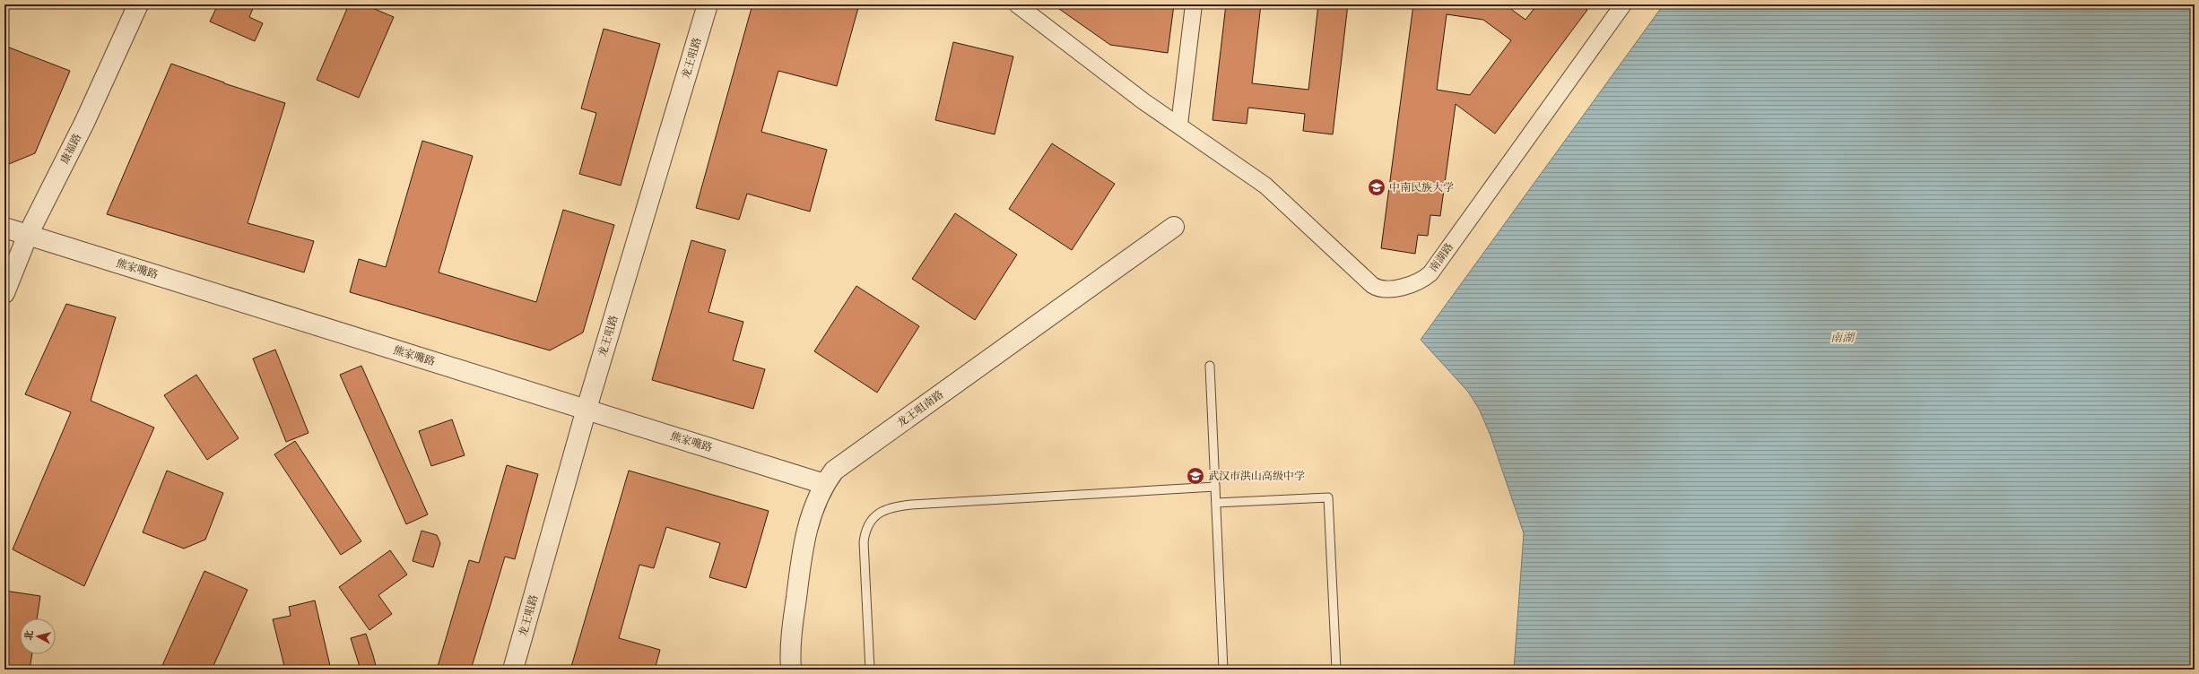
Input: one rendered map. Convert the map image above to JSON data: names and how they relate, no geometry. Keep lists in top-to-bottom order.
{
  "streets": {
    "street": [
      "龙王咀路",
      "康福路",
      "南湖路",
      "熊家嘴路",
      "龙王咀南路"
    ]
  },
  "crossings": [
    ["龙王咀路", "熊家嘴路"],
    ["康福路", "熊家嘴路"],
    ["熊家嘴路", "龙王咀南路"]
  ],
  "water": ["南湖"],
  "places": {
    "school or university": ["中南民族大学", "武汉市洪山高级中学"]
  },
  "north": "left"
}
